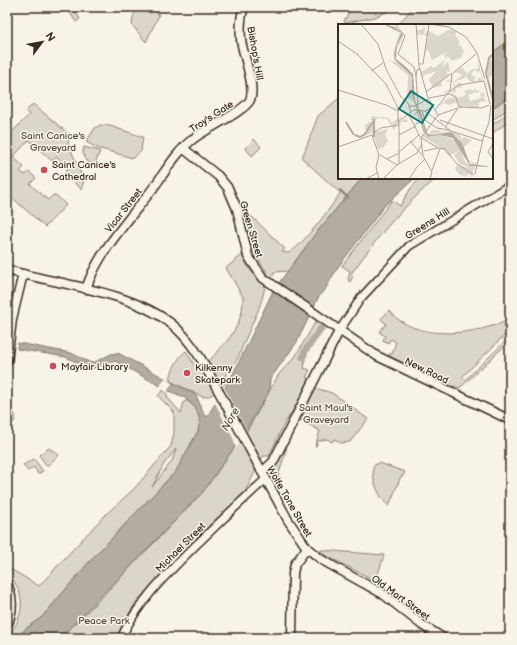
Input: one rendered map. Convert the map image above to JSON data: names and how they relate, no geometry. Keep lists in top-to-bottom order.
{
  "streets": {
    "main road": [
      "Bishop's Hill",
      "Troy's Gate",
      "Vicar Street",
      "Green Street",
      "New Road",
      "Wolfe Tone Street",
      "Old Mart Street"
    ],
    "street": ["Greens Hill", "Michael Street"]
  },
  "crossings": [
    ["Bishop's Hill", "Troy's Gate"],
    ["Troy's Gate", "Vicar Street"],
    ["Troy's Gate", "Green Street"],
    ["Vicar Street", "Green Street"],
    ["Vicar Street", "Wolfe Tone Street"],
    ["Greens Hill", "Green Street"],
    ["Greens Hill", "New Road"],
    ["Green Street", "New Road"],
    ["Wolfe Tone Street", "Michael Street"],
    ["Wolfe Tone Street", "Old Mart Street"]
  ],
  "water": ["Nore"],
  "parks": ["Saint Canice's Graveyard", "Saint Maul's Graveyard", "Peace Park"],
  "places": ["Saint Canice's Cathedral", "Mayfair Library", "Kilkenny Skatepark"],
  "north": "top right"
}
